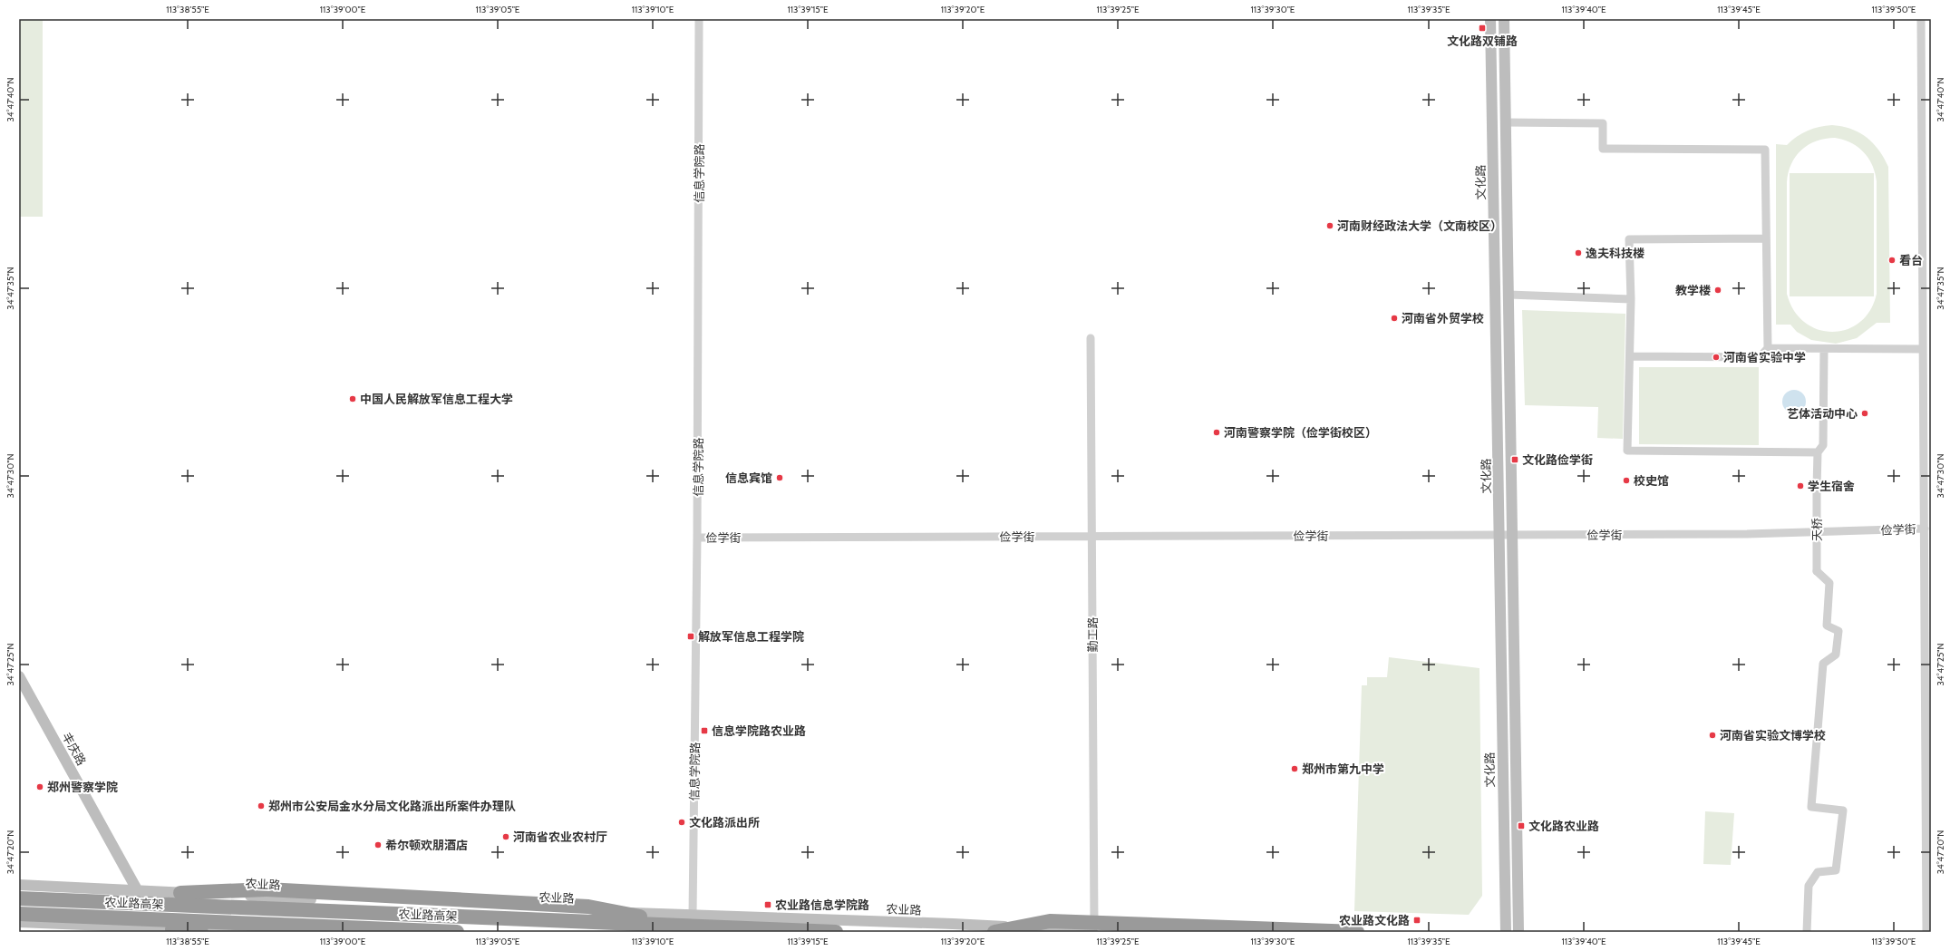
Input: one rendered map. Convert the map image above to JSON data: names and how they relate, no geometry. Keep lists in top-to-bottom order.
{
  "streets": {
    "highway": ["农业路高架"],
    "main road": ["文化路", "丰庆路", "农业路"],
    "street": [
      "信息学院路",
      "天桥",
      "俭学街",
      "勤工路"
    ]
  },
  "crossings": [
    ["信息学院路", "俭学街"],
    ["信息学院路", "农业路"],
    ["文化路", "俭学街"],
    ["俭学街", "勤工路"],
    ["勤工路", "农业路"],
    ["丰庆路", "农业路"]
  ],
  "places": {
    "transit": [
      "文化路双铺路",
      "文化路俭学街",
      "解放军信息工程学院",
      "信息学院路农业路",
      "文化路农业路",
      "农业路信息学院路",
      "农业路文化路"
    ],
    "other": [
      "河南财经政法大学（文南校区）",
      "逸夫科技楼",
      "看台",
      "教学楼",
      "河南省外贸学校",
      "河南省实验中学",
      "中国人民解放军信息工程大学",
      "艺体活动中心",
      "河南警察学院（俭学街校区）",
      "信息宾馆",
      "校史馆",
      "学生宿舍",
      "河南省实验文博学校",
      "郑州市第九中学",
      "郑州警察学院",
      "郑州市公安局金水分局文化路派出所案件办理队",
      "文化路派出所",
      "河南省农业农村厅",
      "希尔顿欢朋酒店"
    ]
  },
  "coordinates": [
    "113°38'55\"E",
    "113°39'00\"E",
    "113°39'05\"E",
    "113°39'10\"E",
    "113°39'15\"E",
    "113°39'20\"E",
    "113°39'25\"E",
    "113°39'30\"E",
    "113°39'35\"E",
    "113°39'40\"E",
    "113°39'45\"E",
    "113°39'50\"E",
    "34°47'40\"N",
    "34°47'35\"N",
    "34°47'30\"N",
    "34°47'25\"N",
    "34°47'20\"N"
  ]
}
